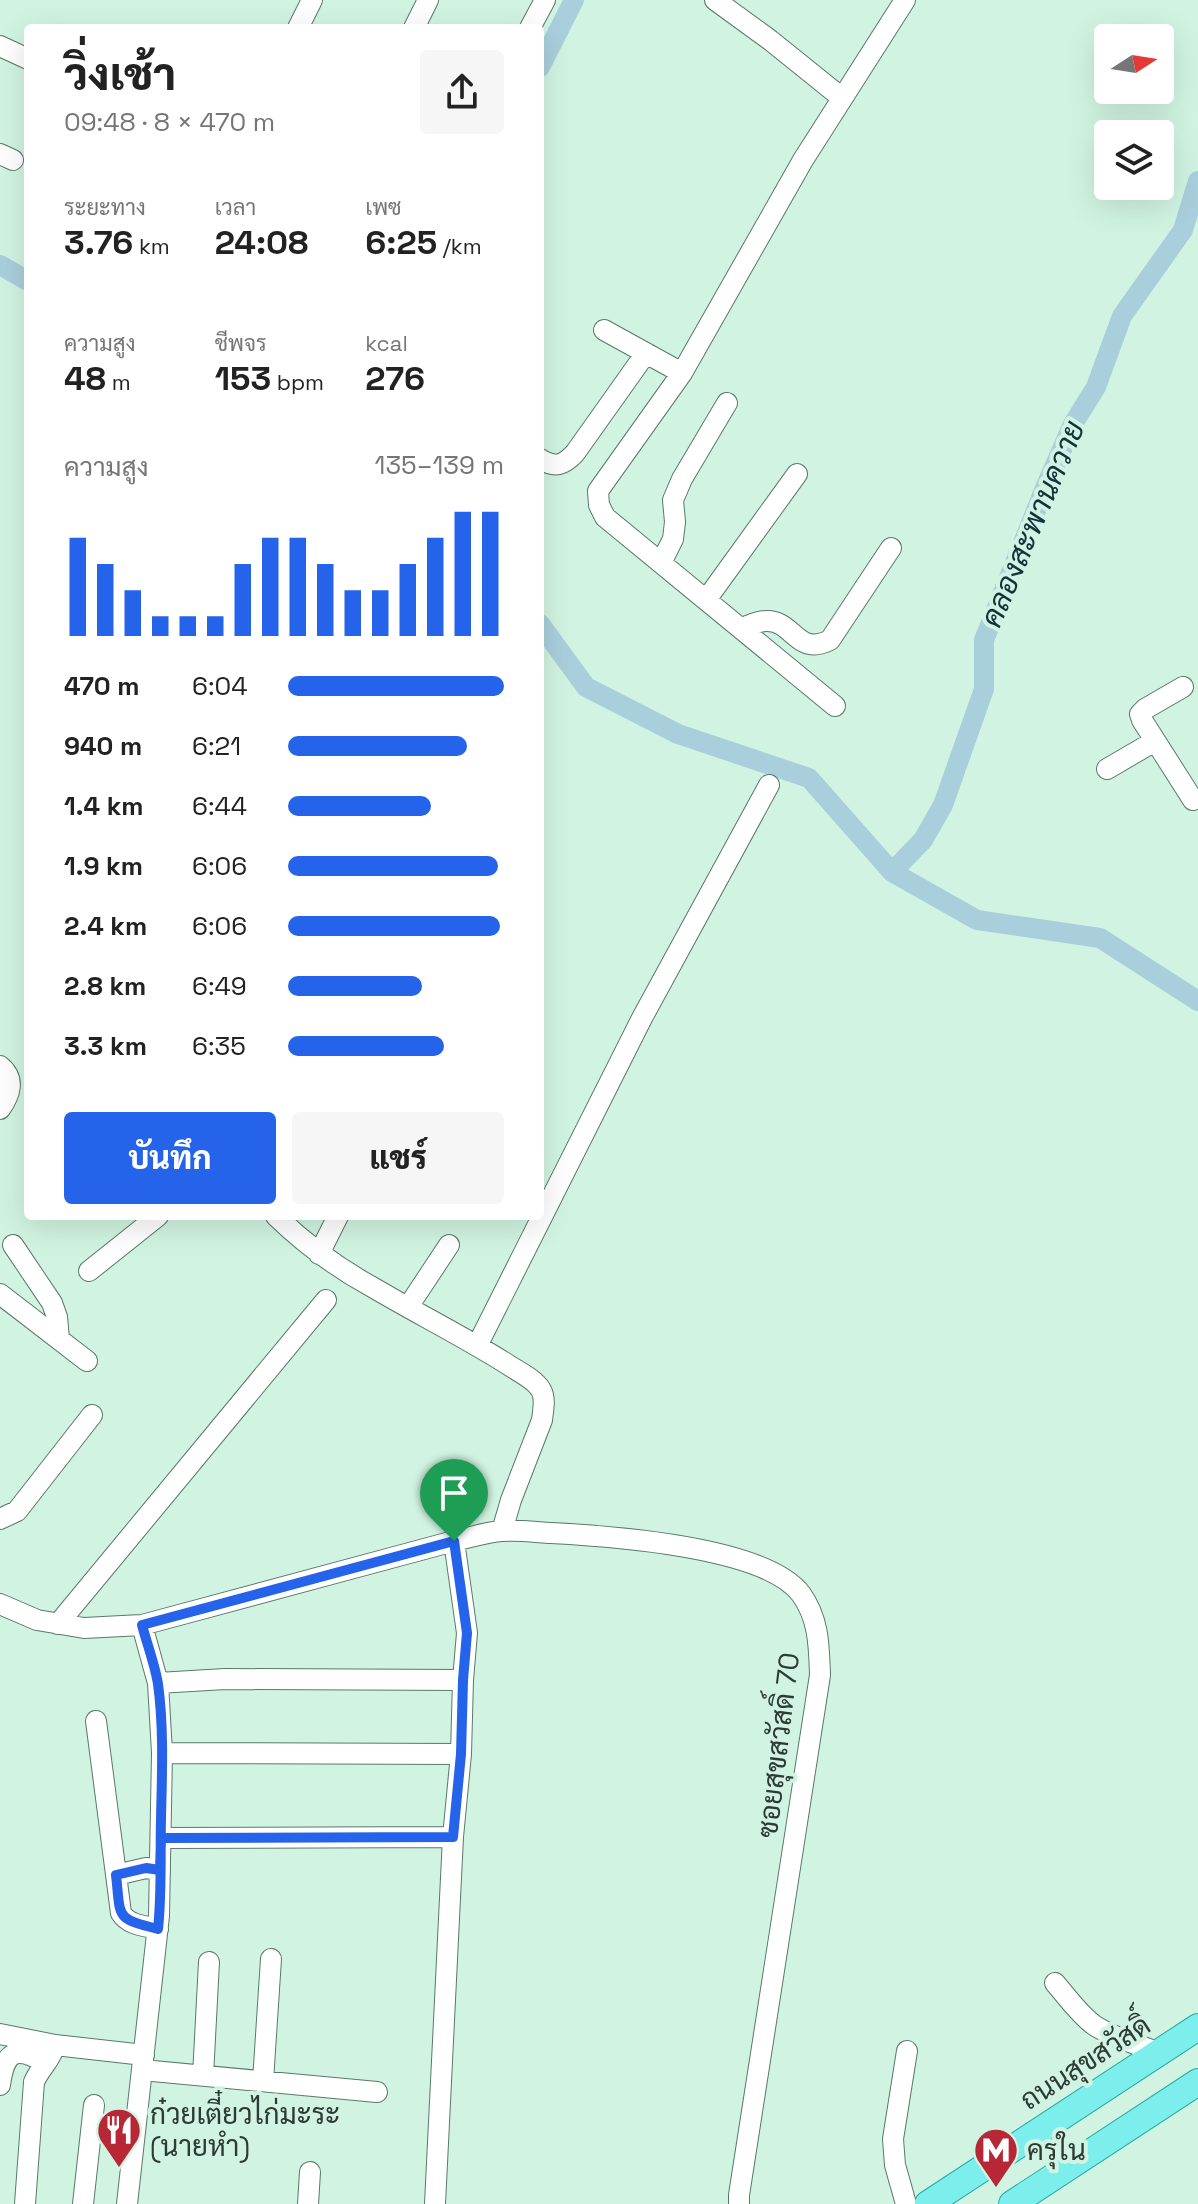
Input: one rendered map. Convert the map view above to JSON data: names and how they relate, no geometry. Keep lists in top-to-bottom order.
{
  "streets": {
    "main road": ["ถนนสุขสวัสดิ์"],
    "street": ["ซอยสุขสวัสดิ์ 70"]
  },
  "water": ["คลองสะพานควาย"],
  "places": {
    "restaurant": ["ก๋วยเตี๋ยวไก่มะระ (นายหำ)"],
    "metro station": ["ครุใน"]
  },
  "north": "right",
  "page": {
    "heading": ["วิ่งเช้า", "09:48 · 8 × 470 m"],
    "stats": [
      ["ระยะทาง", "3.76 km"],
      ["เวลา", "24:08"],
      ["เพซ", "6:25 /km"],
      ["ความสูง", "48 m"],
      ["ชีพจร", "153 bpm"],
      ["kcal", "276"]
    ],
    "chart": ["ความสูง", "135–139 m"],
    "list": [
      {
        "name": "470 m",
        "note": "6:04"
      },
      {
        "name": "940 m",
        "note": "6:21"
      },
      {
        "name": "1.4 km",
        "note": "6:44"
      },
      {
        "name": "1.9 km",
        "note": "6:06"
      },
      {
        "name": "2.4 km",
        "note": "6:06"
      },
      {
        "name": "2.8 km",
        "note": "6:49"
      },
      {
        "name": "3.3 km",
        "note": "6:35"
      }
    ],
    "buttons": ["บันทึก", "แชร์"]
  }
}
